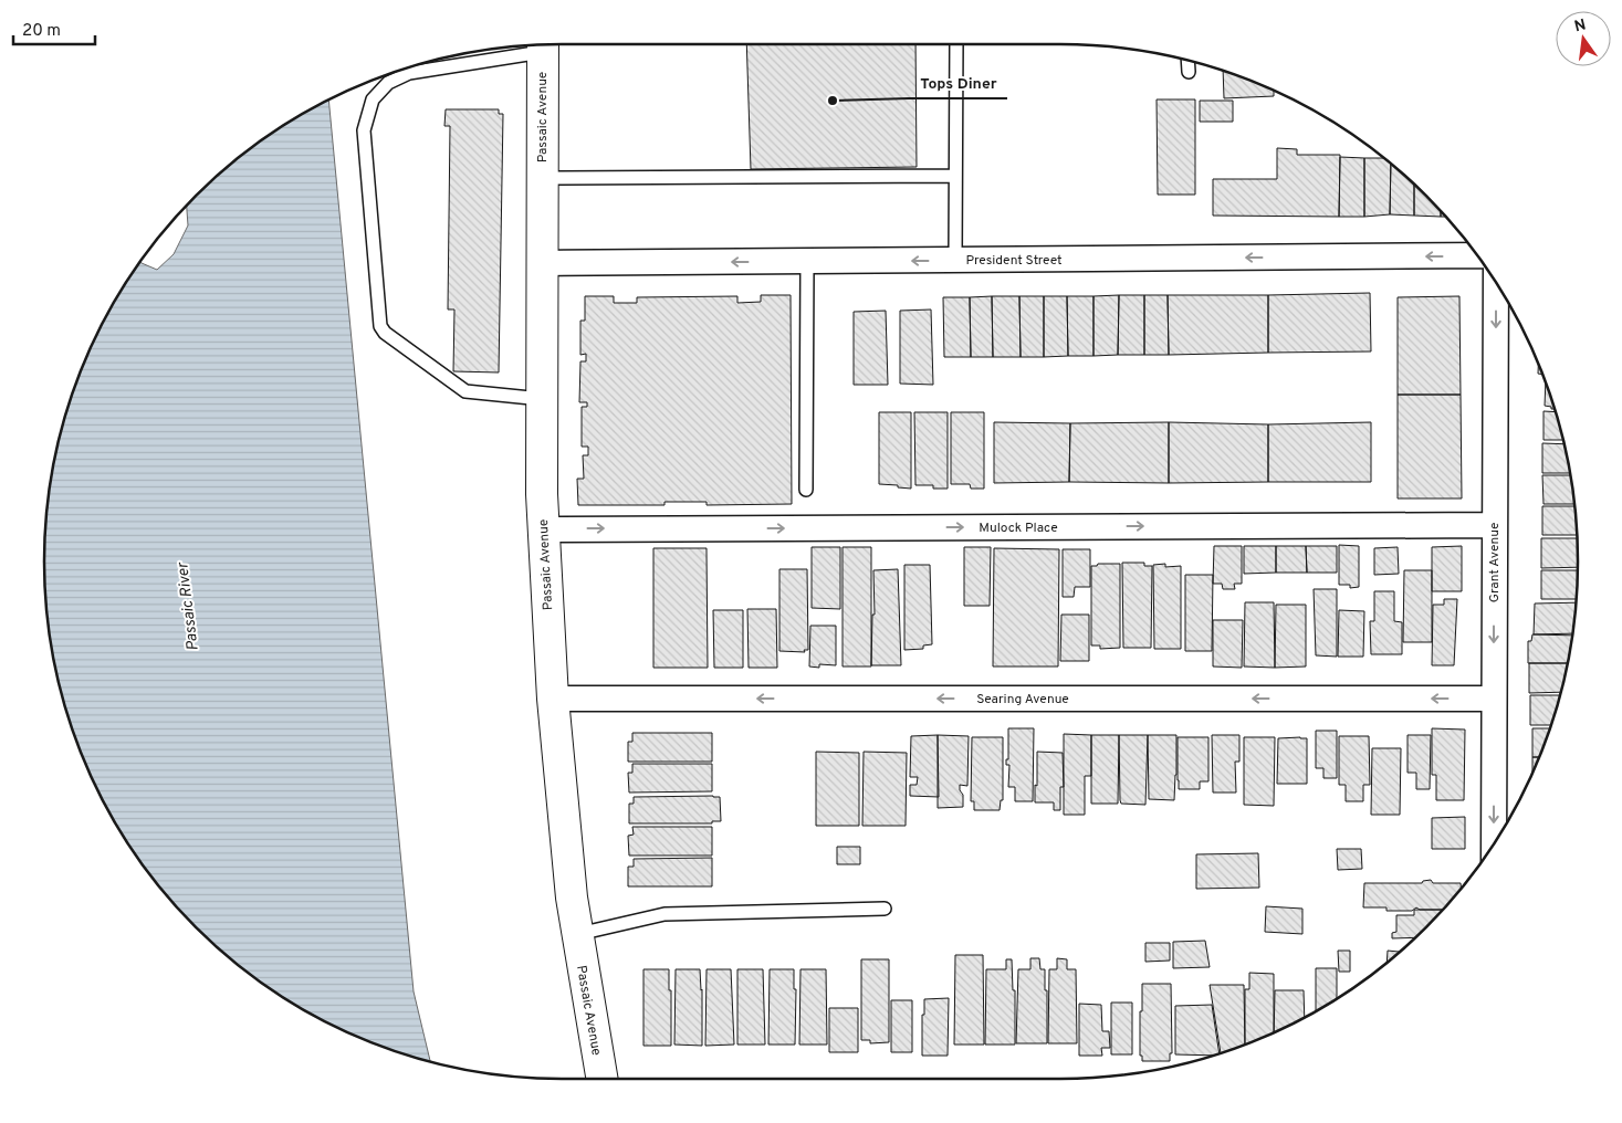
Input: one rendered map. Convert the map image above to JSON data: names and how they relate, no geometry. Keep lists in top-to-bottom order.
{
  "streets": {
    "main road": ["Passaic Avenue"],
    "street": [
      "President Street",
      "Mulock Place",
      "Grant Avenue",
      "Searing Avenue"
    ]
  },
  "crossings": [
    ["Passaic Avenue", "President Street"],
    ["Passaic Avenue", "Mulock Place"],
    ["Passaic Avenue", "Searing Avenue"],
    ["Mulock Place", "Grant Avenue"],
    ["Grant Avenue", "Searing Avenue"]
  ],
  "one_way": [
    "President Street",
    "Mulock Place",
    "Grant Avenue",
    "Searing Avenue"
  ],
  "water": ["Passaic River"],
  "places": ["Tops Diner"],
  "scale_bar": "20 m",
  "north": "top"
}
